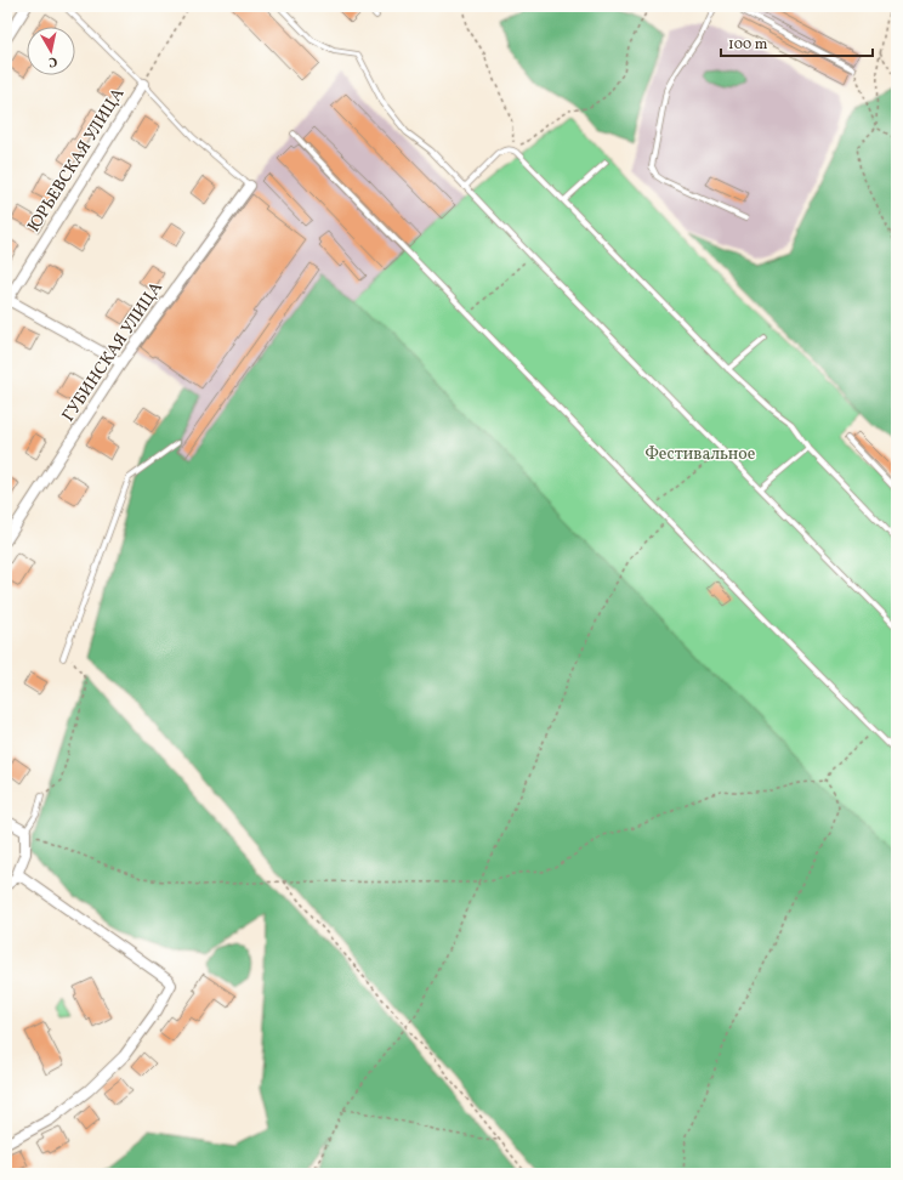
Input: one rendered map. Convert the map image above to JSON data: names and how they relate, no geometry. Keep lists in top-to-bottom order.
{
  "streets": {
    "street": ["ЮРЬЕВСКАЯ УЛИЦА", "ГУБИНСКАЯ УЛИЦА"]
  },
  "parks": ["Фестивальное"],
  "scale_bar": "100 m",
  "north": "bottom"
}
